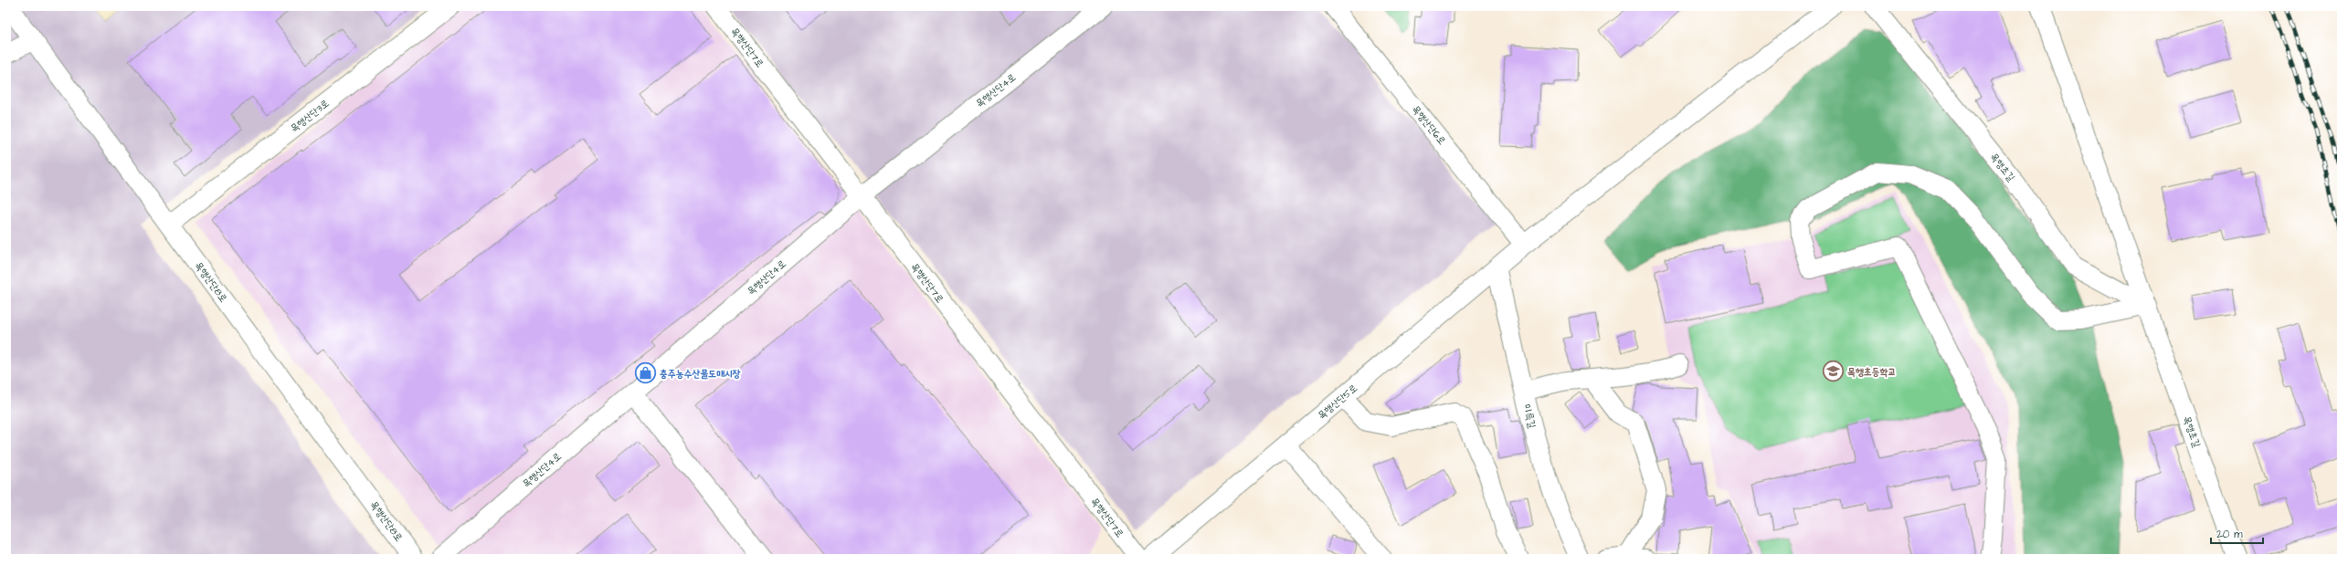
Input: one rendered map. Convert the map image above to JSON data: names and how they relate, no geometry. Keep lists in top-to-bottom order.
{
  "streets": {
    "street": [
      "목행산단7로",
      "목행산단4로",
      "목행산단3로",
      "목행산단6로",
      "목행초길",
      "목행산단8로",
      "목행산단5로",
      "미륵길"
    ]
  },
  "crossings": [
    ["목행산단7로", "목행산단4로"],
    ["목행산단3로", "목행산단8로"],
    ["목행산단6로", "목행산단5로"],
    ["목행산단5로", "미륵길"]
  ],
  "places": {
    "school or university": ["목행초등학교"],
    "shop": ["충주농수산물도매시장"]
  },
  "scale_bar": "20 m"
}
